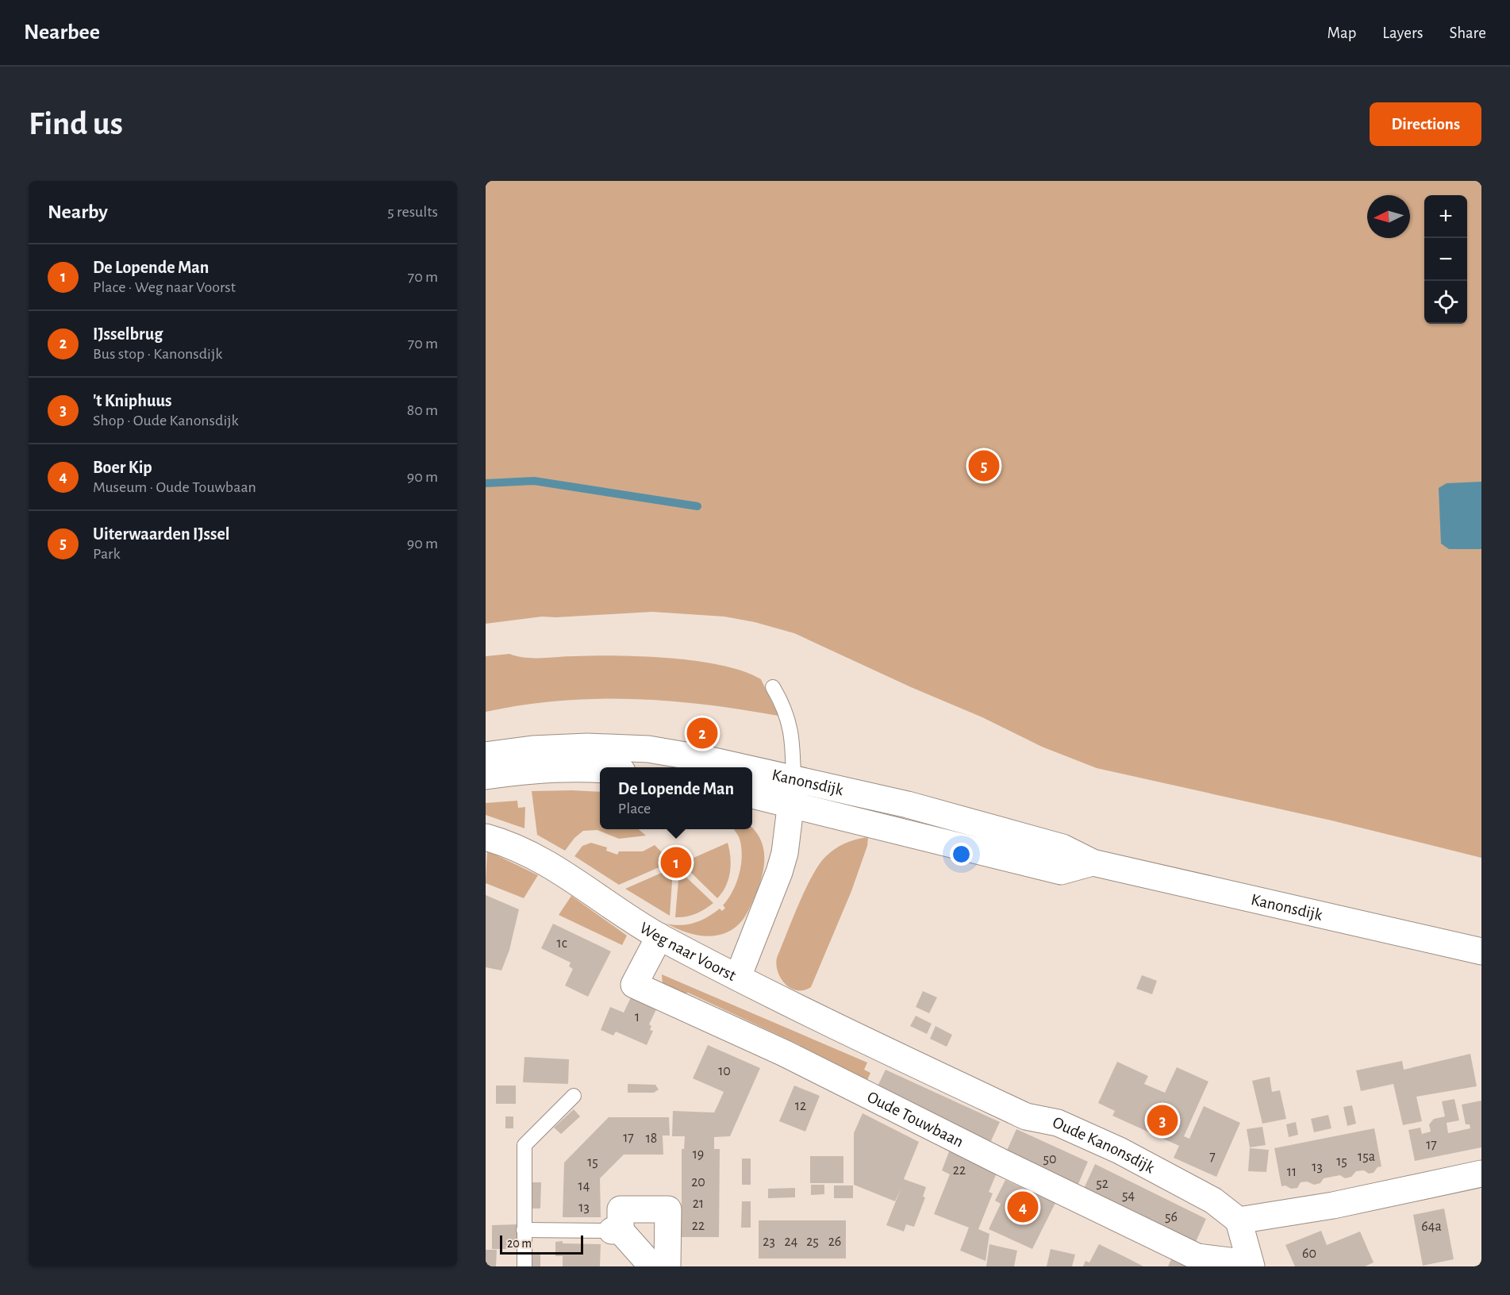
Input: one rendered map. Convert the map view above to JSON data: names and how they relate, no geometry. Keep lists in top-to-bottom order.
{
  "streets": {
    "street": [
      "Kanonsdijk",
      "Weg naar Voorst",
      "Oude Touwbaan",
      "Oude Kanonsdijk"
    ]
  },
  "crossings": [
    ["Kanonsdijk", "Weg naar Voorst"],
    ["Weg naar Voorst", "Oude Touwbaan"],
    ["Weg naar Voorst", "Oude Kanonsdijk"]
  ],
  "house_numbers": [
    "1c",
    "1",
    "10",
    "12",
    "17",
    "18",
    "17",
    "19",
    "7",
    "15a",
    "50",
    "15",
    "15",
    "13",
    "22",
    "11",
    "20",
    "52",
    "14",
    "54",
    "21",
    "13",
    "56",
    "22",
    "64a",
    "23",
    "24",
    "25",
    "26",
    "60"
  ],
  "scale_bar": "20 m",
  "north": "left",
  "page": {
    "header": "Nearbee",
    "nav": ["Map", "Layers", "Share"],
    "buttons": "Directions",
    "title": "Find us",
    "heading": ["Nearby", "5 results"],
    "map_buttons": ["+", "−"],
    "list": [
      {
        "mark": "1",
        "name": "De Lopende Man",
        "note": "Place · Weg naar Voorst",
        "value": "70 m"
      },
      {
        "mark": "2",
        "name": "IJsselbrug",
        "note": "Bus stop · Kanonsdijk",
        "value": "70 m"
      },
      {
        "mark": "3",
        "name": "'t Kniphuus",
        "note": "Shop · Oude Kanonsdijk",
        "value": "80 m"
      },
      {
        "mark": "4",
        "name": "Boer Kip",
        "note": "Museum · Oude Touwbaan",
        "value": "90 m"
      },
      {
        "mark": "5",
        "name": "Uiterwaarden IJssel",
        "note": "Park",
        "value": "90 m"
      }
    ],
    "pins": [
      "5",
      "2",
      "1",
      "3",
      "4"
    ],
    "popup": ["De Lopende Man", "Place"],
    "scale": "20 m"
  }
}
